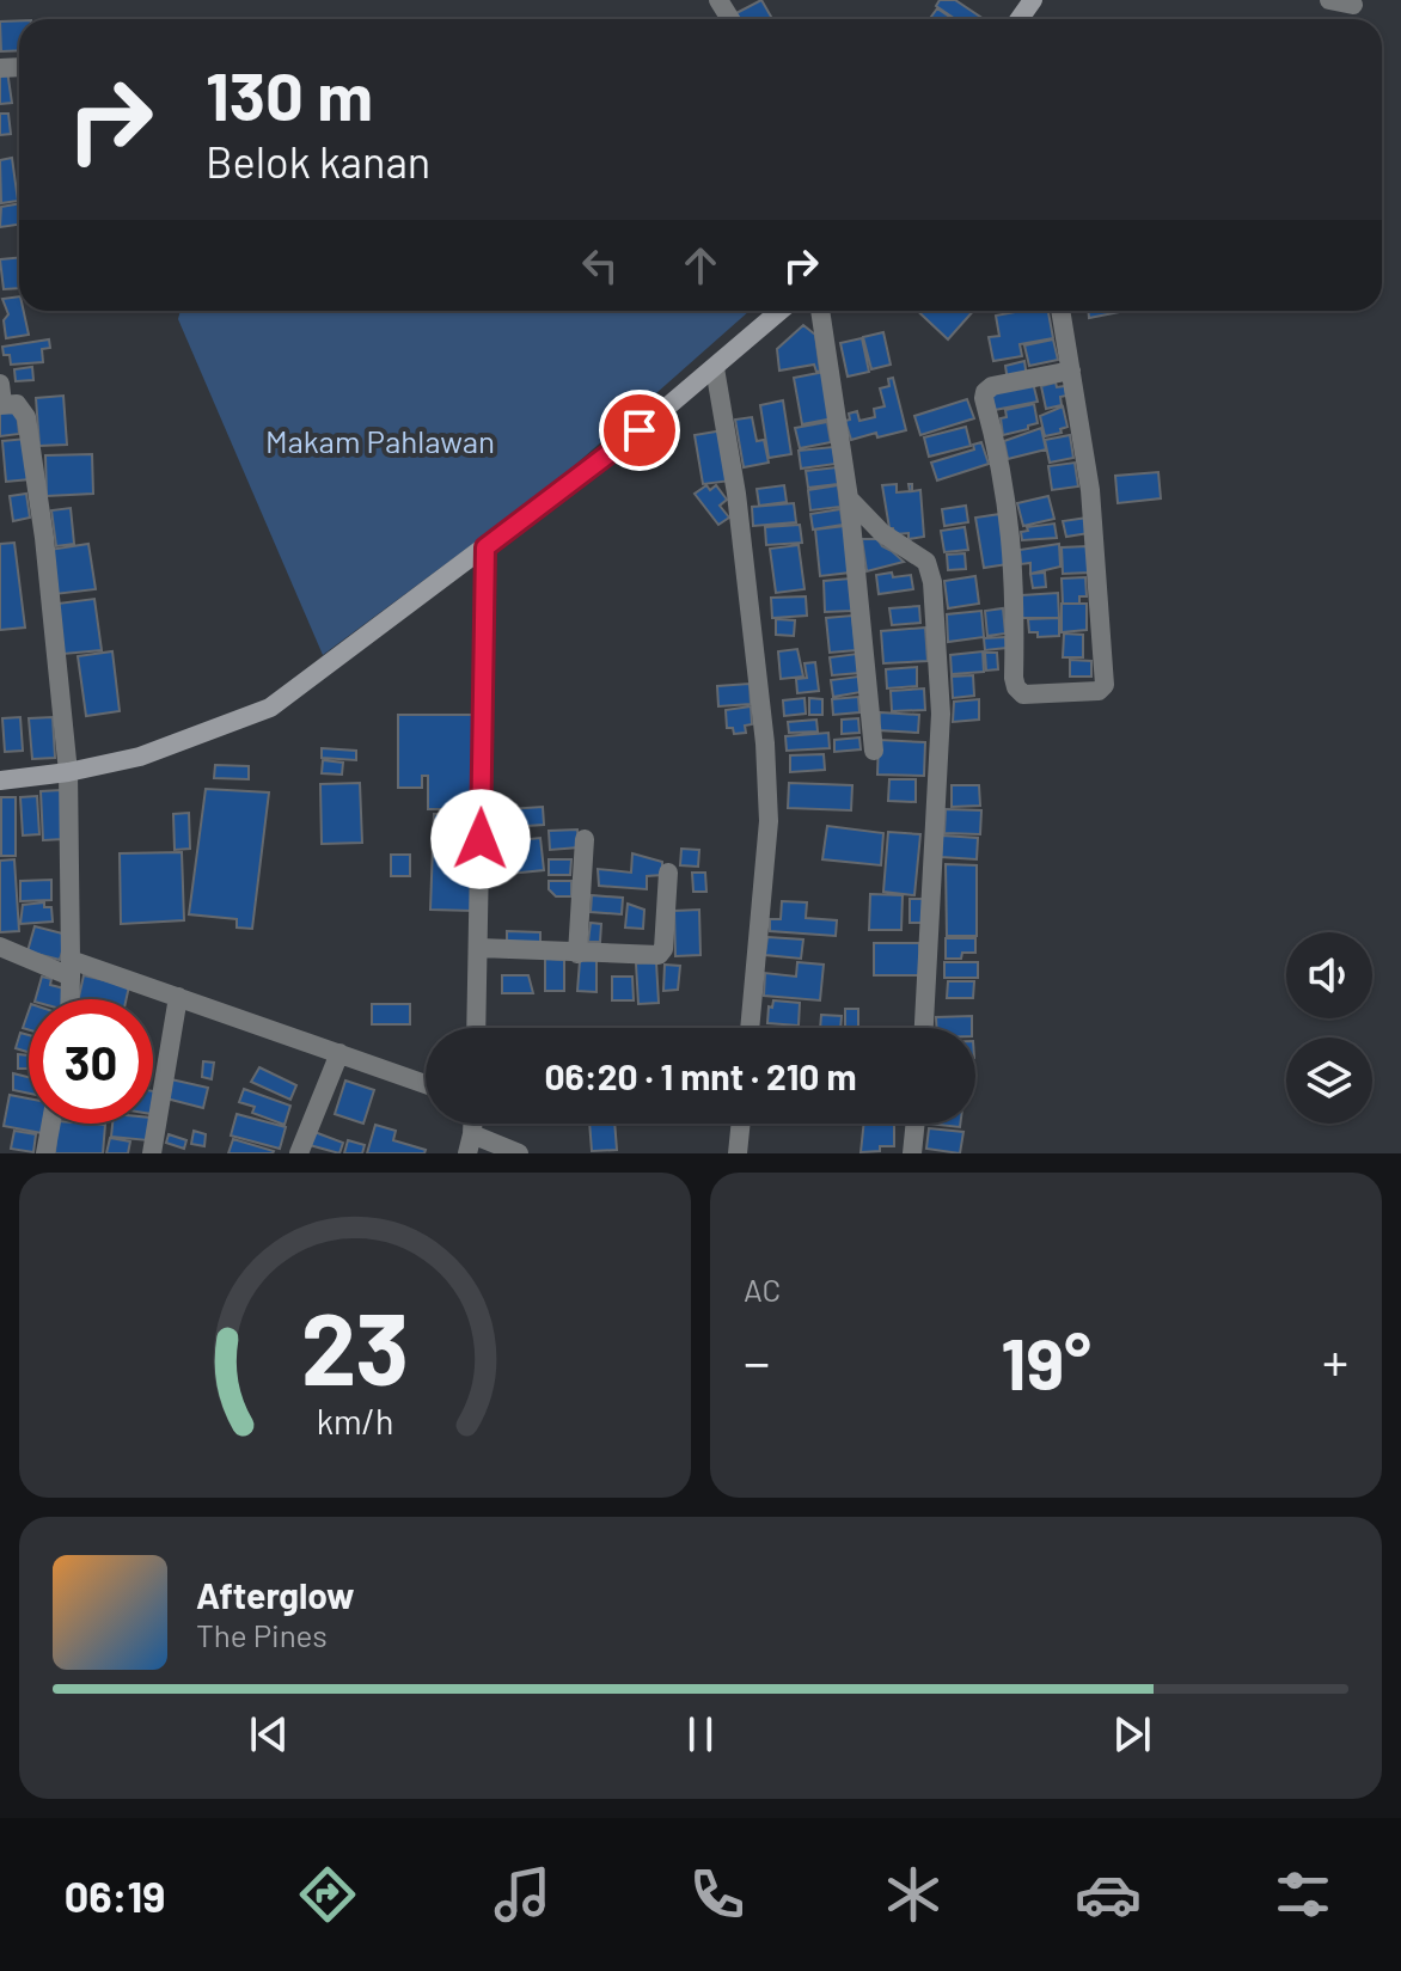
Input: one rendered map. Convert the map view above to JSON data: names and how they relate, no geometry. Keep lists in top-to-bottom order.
{
  "parks": ["Makam Pahlawan"],
  "page": {
    "turn": ["130 m", "Belok kanan"],
    "limit": "30",
    "trip": "06:20 · 1 mnt · 210 m",
    "tile": "AC",
    "heat": ["−", "19°", "+"],
    "song": ["Afterglow", "The Pines"],
    "tabs": "06:19",
    "gauge": ["23", "km/h"]
  }
}
